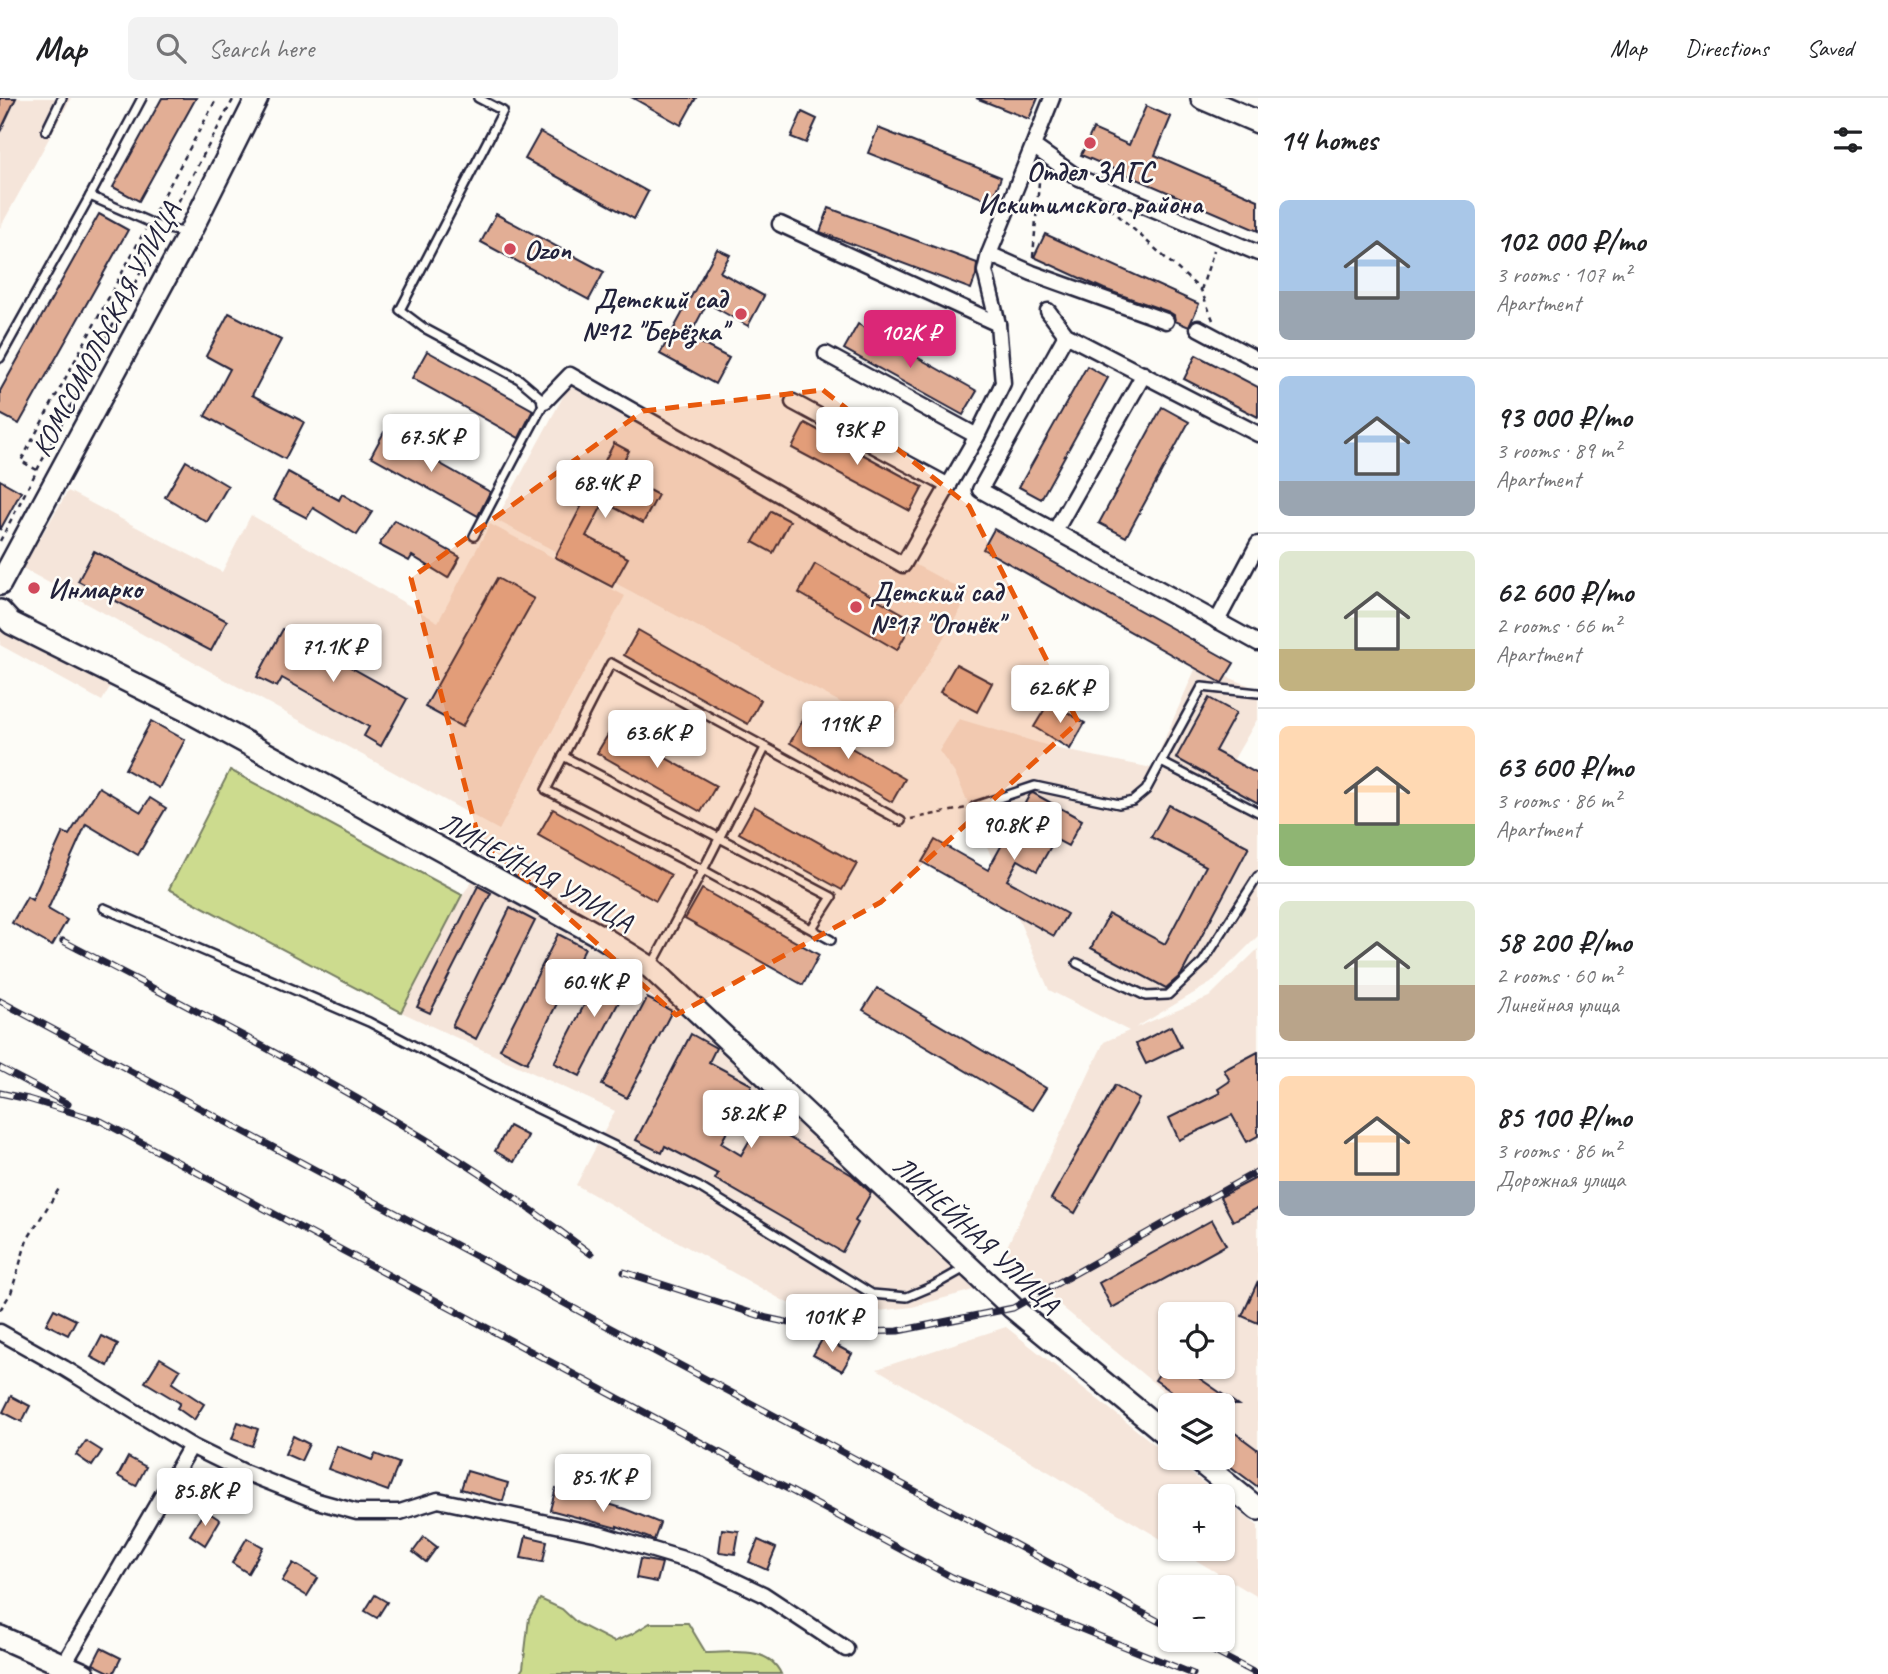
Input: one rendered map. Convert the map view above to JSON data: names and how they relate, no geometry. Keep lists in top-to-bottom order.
{
  "streets": {
    "main road": ["КОМСОМОЛЬСКАЯ УЛИЦА", "ЛИНЕЙНАЯ УЛИЦА"]
  },
  "places": [
    "Отдел ЗАГС Искитимского района",
    "Ozon",
    "Детский сад №12 \"Берёзка\"",
    "Инмарко",
    "Детский сад №17 \"Огонёк\""
  ],
  "page": {
    "header": "Map",
    "search": "Search here",
    "nav": ["Map", "Directions", "Saved"],
    "heading": "14 homes",
    "list": [
      {
        "name": "102 000 ₽/mo",
        "note": "3 rooms · 107 m² · Apartment"
      },
      {
        "name": "93 000 ₽/mo",
        "note": "3 rooms · 89 m² · Apartment"
      },
      {
        "name": "62 600 ₽/mo",
        "note": "2 rooms · 66 m² · Apartment"
      },
      {
        "name": "63 600 ₽/mo",
        "note": "3 rooms · 86 m² · Apartment"
      },
      {
        "name": "58 200 ₽/mo",
        "note": "2 rooms · 60 m² · Линейная улица"
      },
      {
        "name": "85 100 ₽/mo",
        "note": "3 rooms · 86 m² · Дорожная улица"
      }
    ],
    "price": [
      "102K ₽",
      "93K ₽",
      "67.5K ₽",
      "68.4K ₽",
      "71.1K ₽",
      "62.6K ₽",
      "119K ₽",
      "63.6K ₽",
      "90.8K ₽",
      "60.4K ₽",
      "58.2K ₽",
      "101K ₽",
      "85.1K ₽",
      "85.8K ₽"
    ],
    "map_buttons": ["+", "−"]
  }
}
